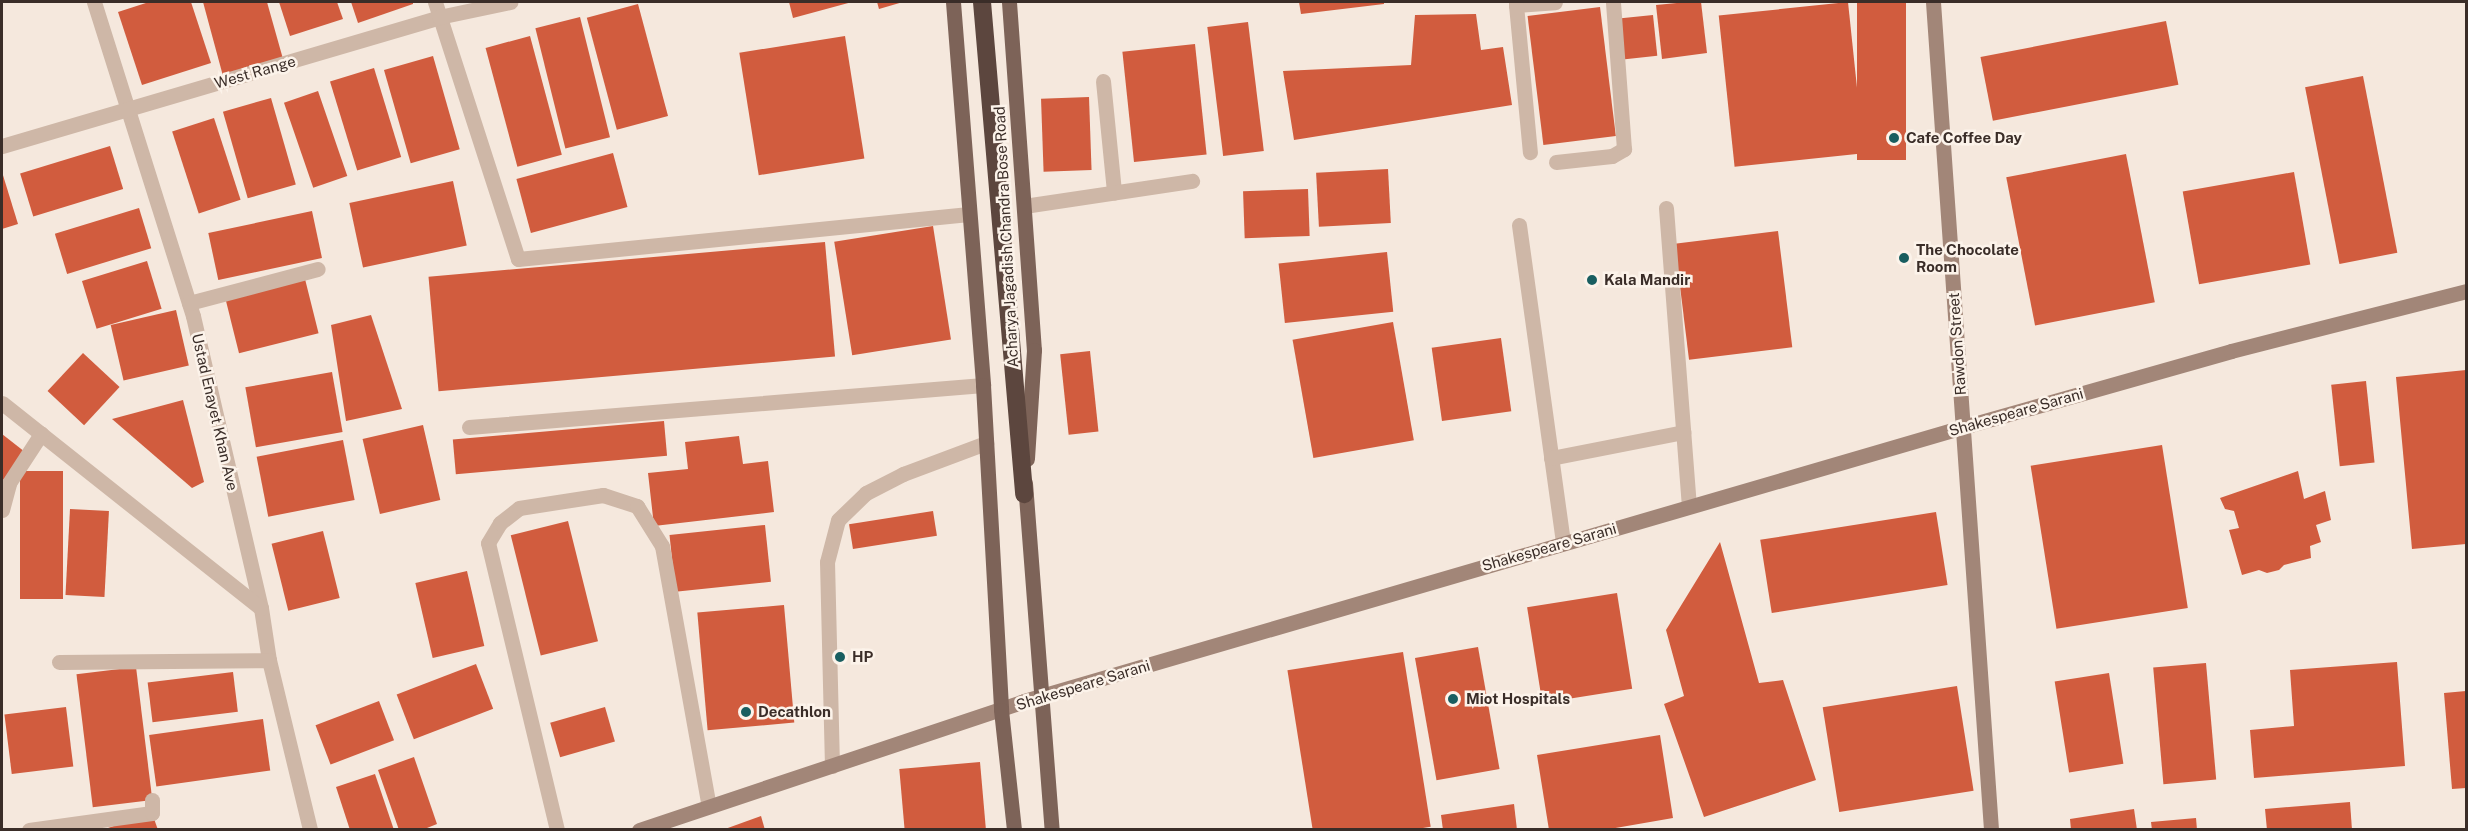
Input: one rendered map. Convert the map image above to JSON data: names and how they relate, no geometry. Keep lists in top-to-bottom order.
{
  "streets": {
    "main road": ["Acharya Jagadish Chandra Bose Road", "Rawdon Street", "Shakespeare Sarani"],
    "street": ["West Range", "Ustad Enayet Khan Ave"]
  },
  "crossings": [
    ["West Range", "Ustad Enayet Khan Ave"],
    ["Acharya Jagadish Chandra Bose Road", "Shakespeare Sarani"],
    ["Rawdon Street", "Shakespeare Sarani"]
  ],
  "places": [
    "Cafe Coffee Day",
    "The Chocolate Room",
    "Kala Mandir",
    "HP",
    "Miot Hospitals",
    "Decathlon"
  ]
}
